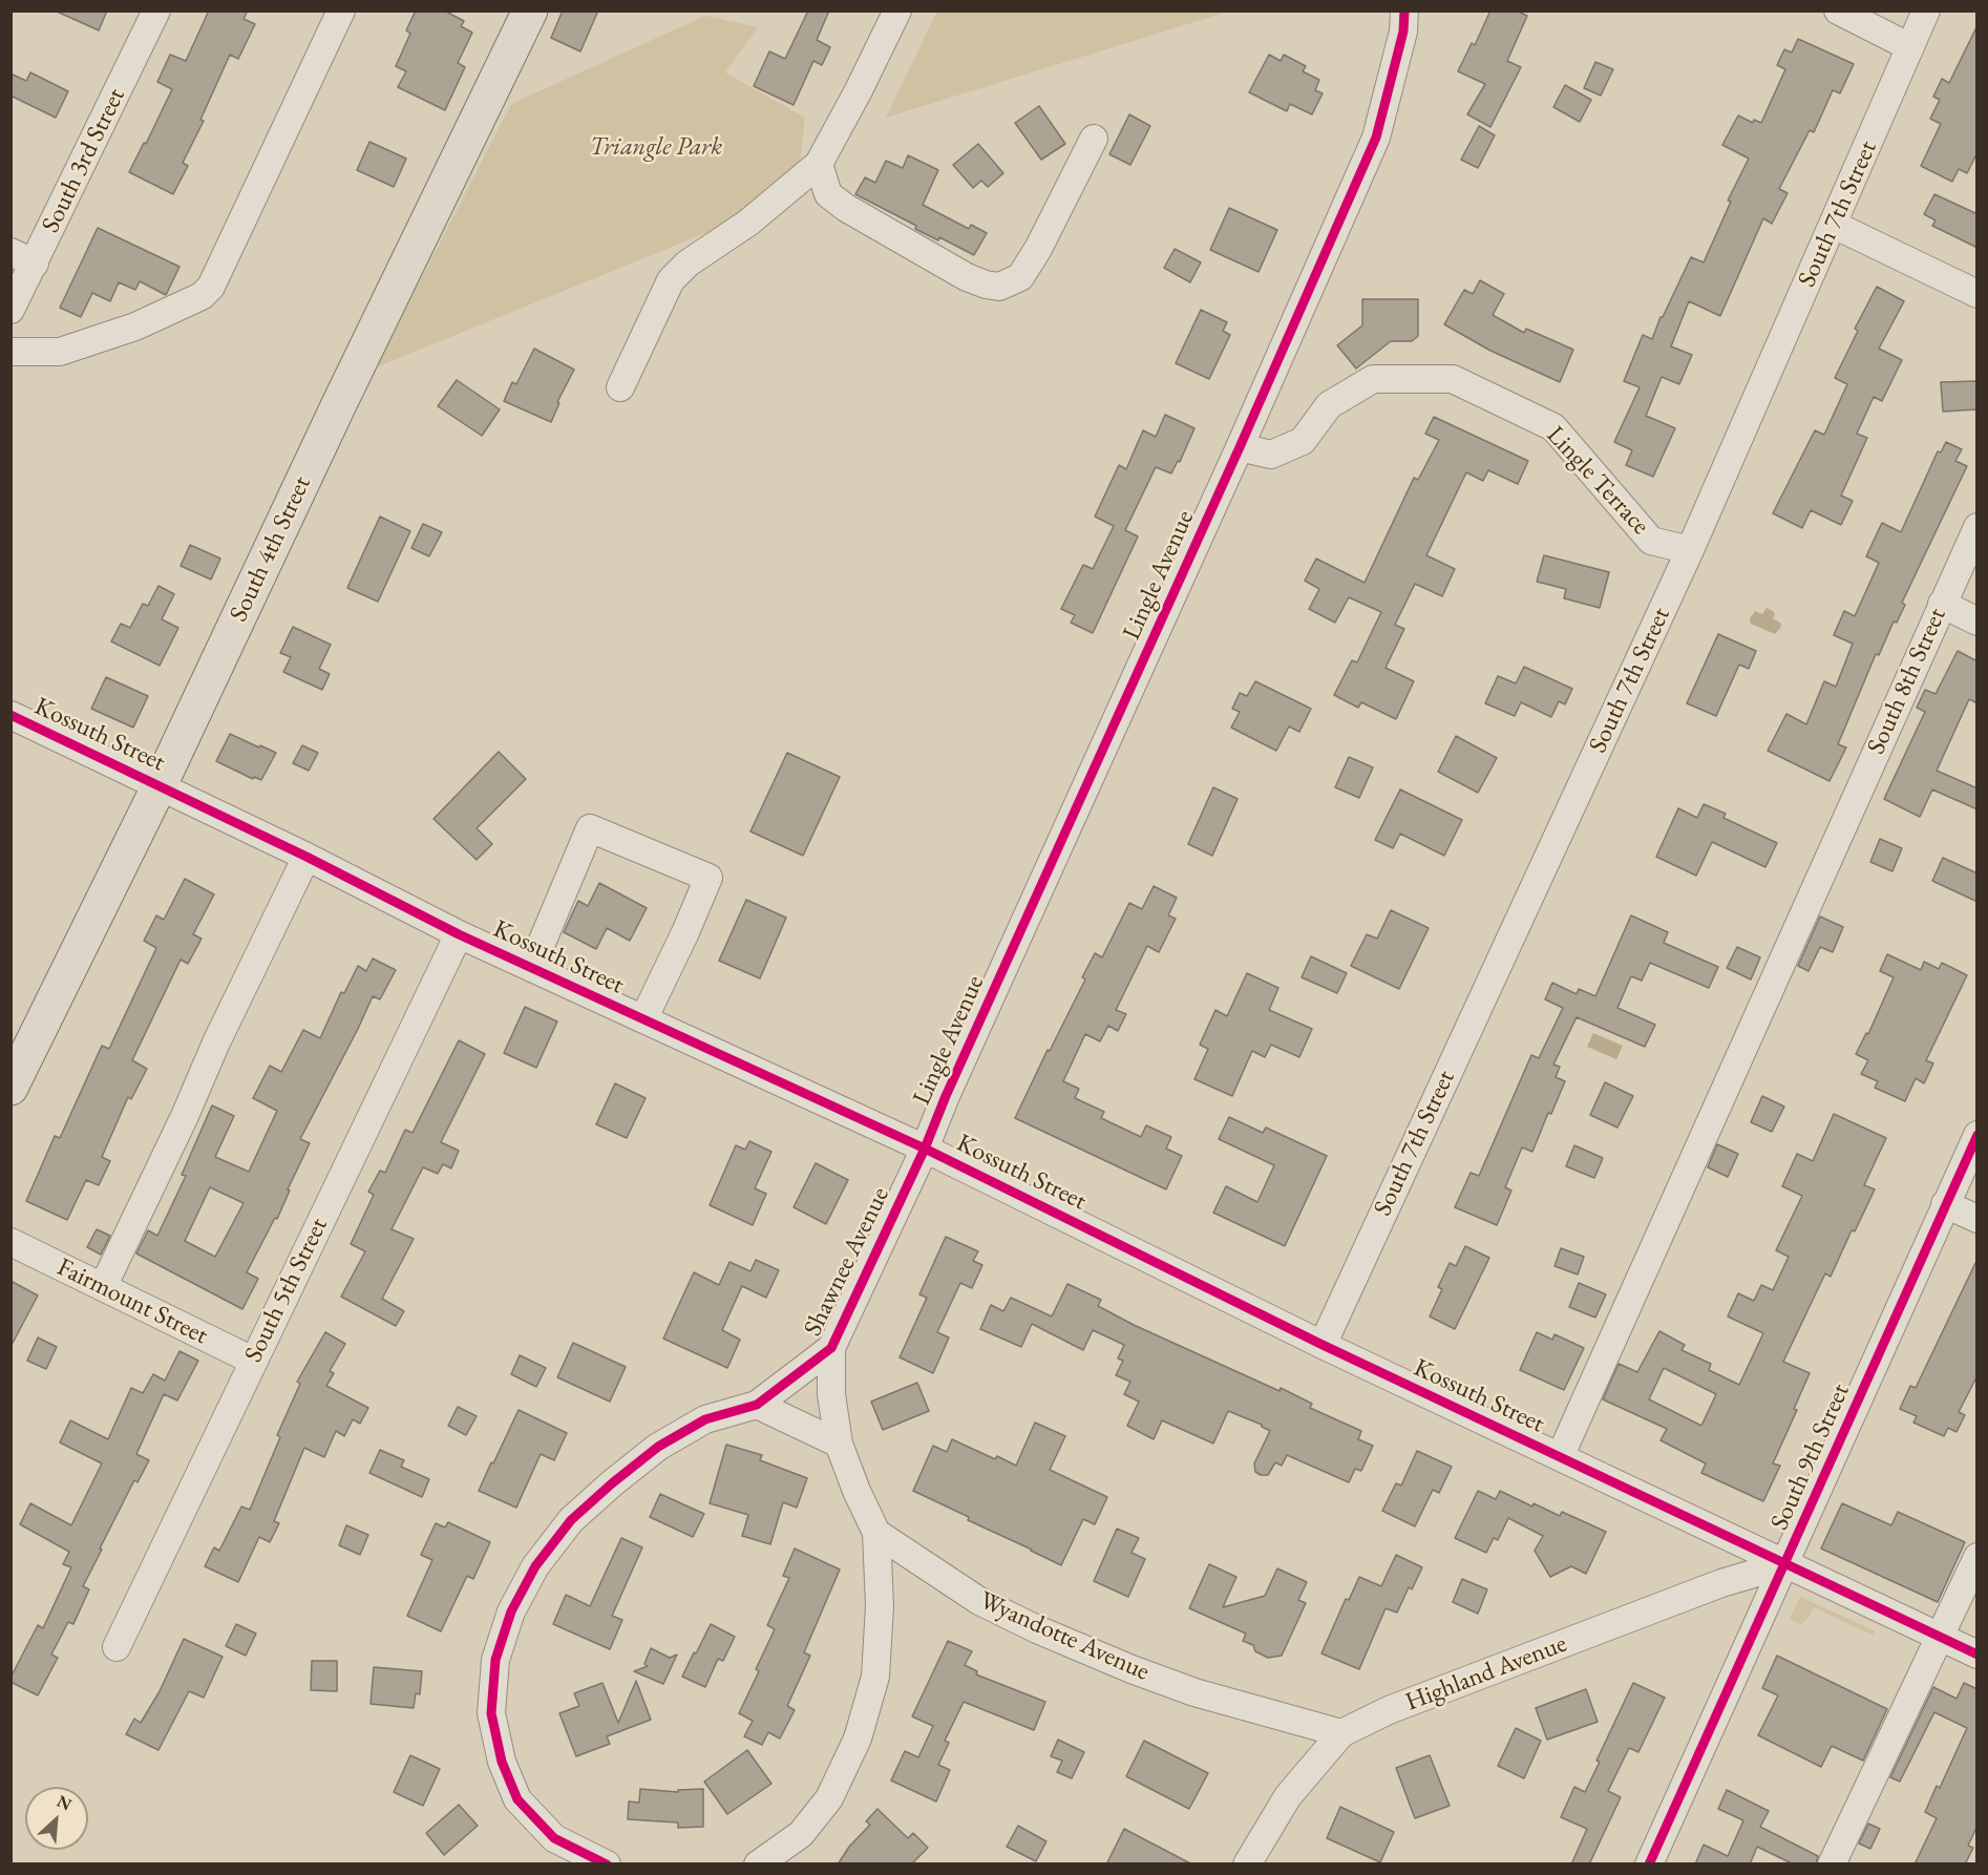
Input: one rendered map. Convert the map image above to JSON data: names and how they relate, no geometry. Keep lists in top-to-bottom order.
{
  "streets": {
    "main road": ["South 4th Street"],
    "street": [
      "South 3rd Street",
      "South 7th Street",
      "Lingle Terrace",
      "Lingle Avenue",
      "South 8th Street",
      "Kossuth Street",
      "Shawnee Avenue",
      "South 5th Street",
      "Fairmount Street",
      "South 9th Street",
      "Wyandotte Avenue",
      "Highland Avenue"
    ]
  },
  "crossings": [
    ["South 7th Street", "Lingle Terrace"],
    ["South 7th Street", "Kossuth Street"],
    ["Lingle Terrace", "Lingle Avenue"],
    ["South 4th Street", "Kossuth Street"],
    ["Lingle Avenue", "Kossuth Street"],
    ["Lingle Avenue", "Shawnee Avenue"],
    ["South 8th Street", "Kossuth Street"],
    ["Kossuth Street", "Shawnee Avenue"],
    ["Kossuth Street", "South 5th Street"],
    ["Kossuth Street", "South 9th Street"],
    ["Kossuth Street", "Highland Avenue"],
    ["South 5th Street", "Fairmount Street"],
    ["South 9th Street", "Highland Avenue"],
    ["Wyandotte Avenue", "Highland Avenue"]
  ],
  "parks": ["Triangle Park"],
  "north": "top right"
}
